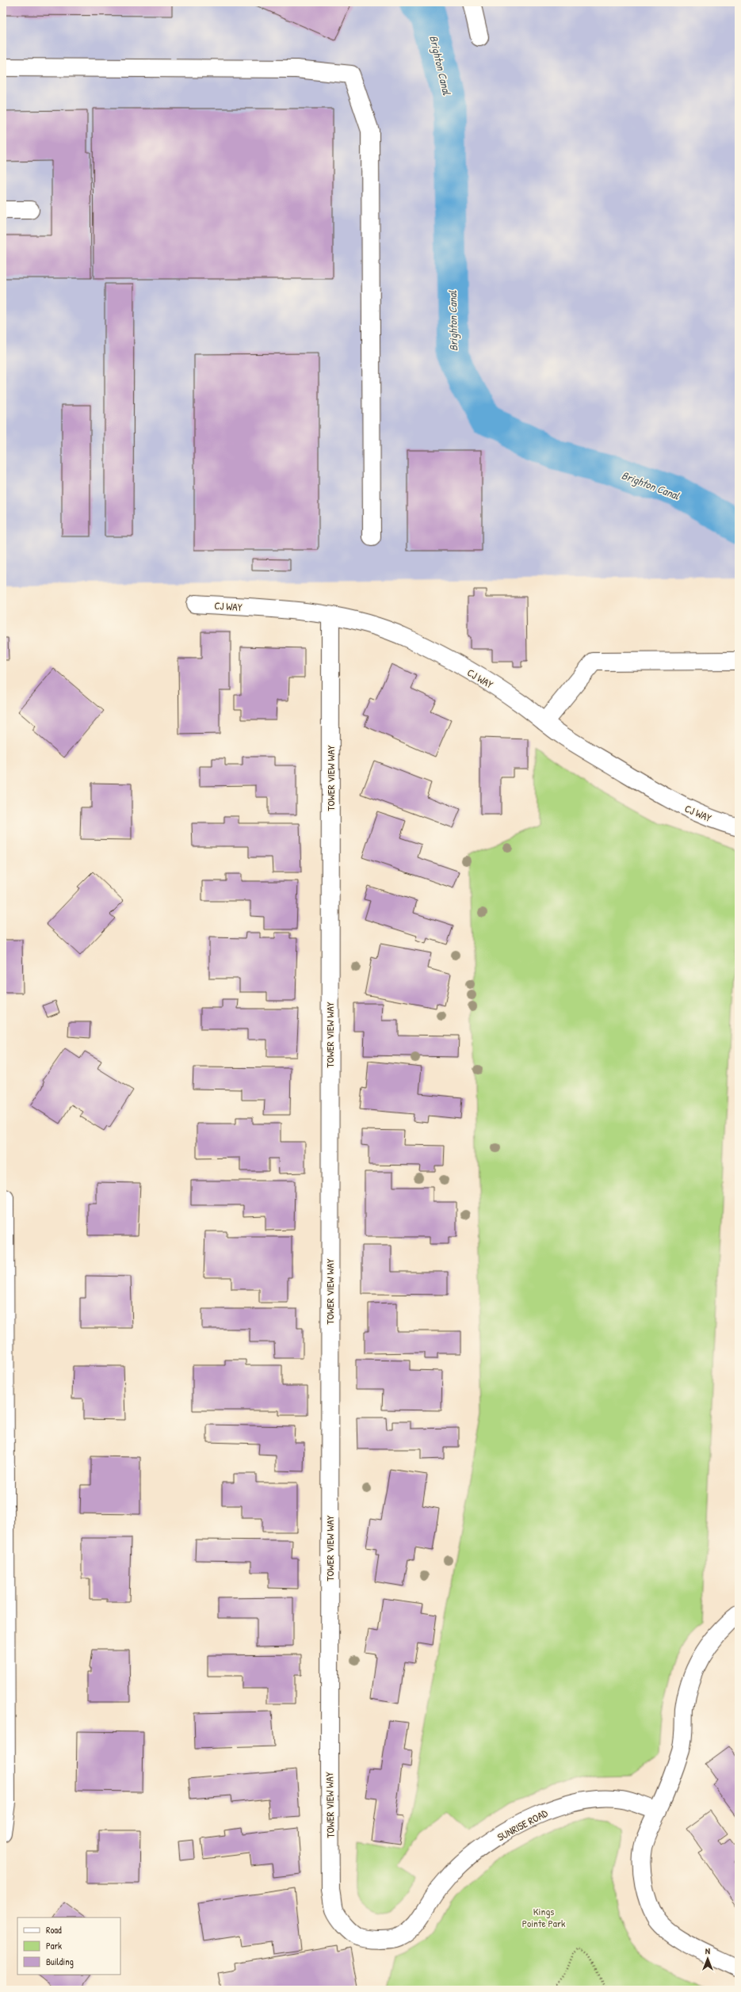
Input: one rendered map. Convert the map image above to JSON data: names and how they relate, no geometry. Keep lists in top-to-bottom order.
{
  "streets": {
    "street": ["CJ WAY", "TOWER VIEW WAY", "SUNRISE ROAD"]
  },
  "crossings": [
    ["CJ WAY", "TOWER VIEW WAY"],
    ["TOWER VIEW WAY", "SUNRISE ROAD"]
  ],
  "water": ["Brighton Canal"],
  "parks": ["Kings Pointe Park"],
  "legend": ["Road", "Park", "Building"],
  "north": "top"
}
